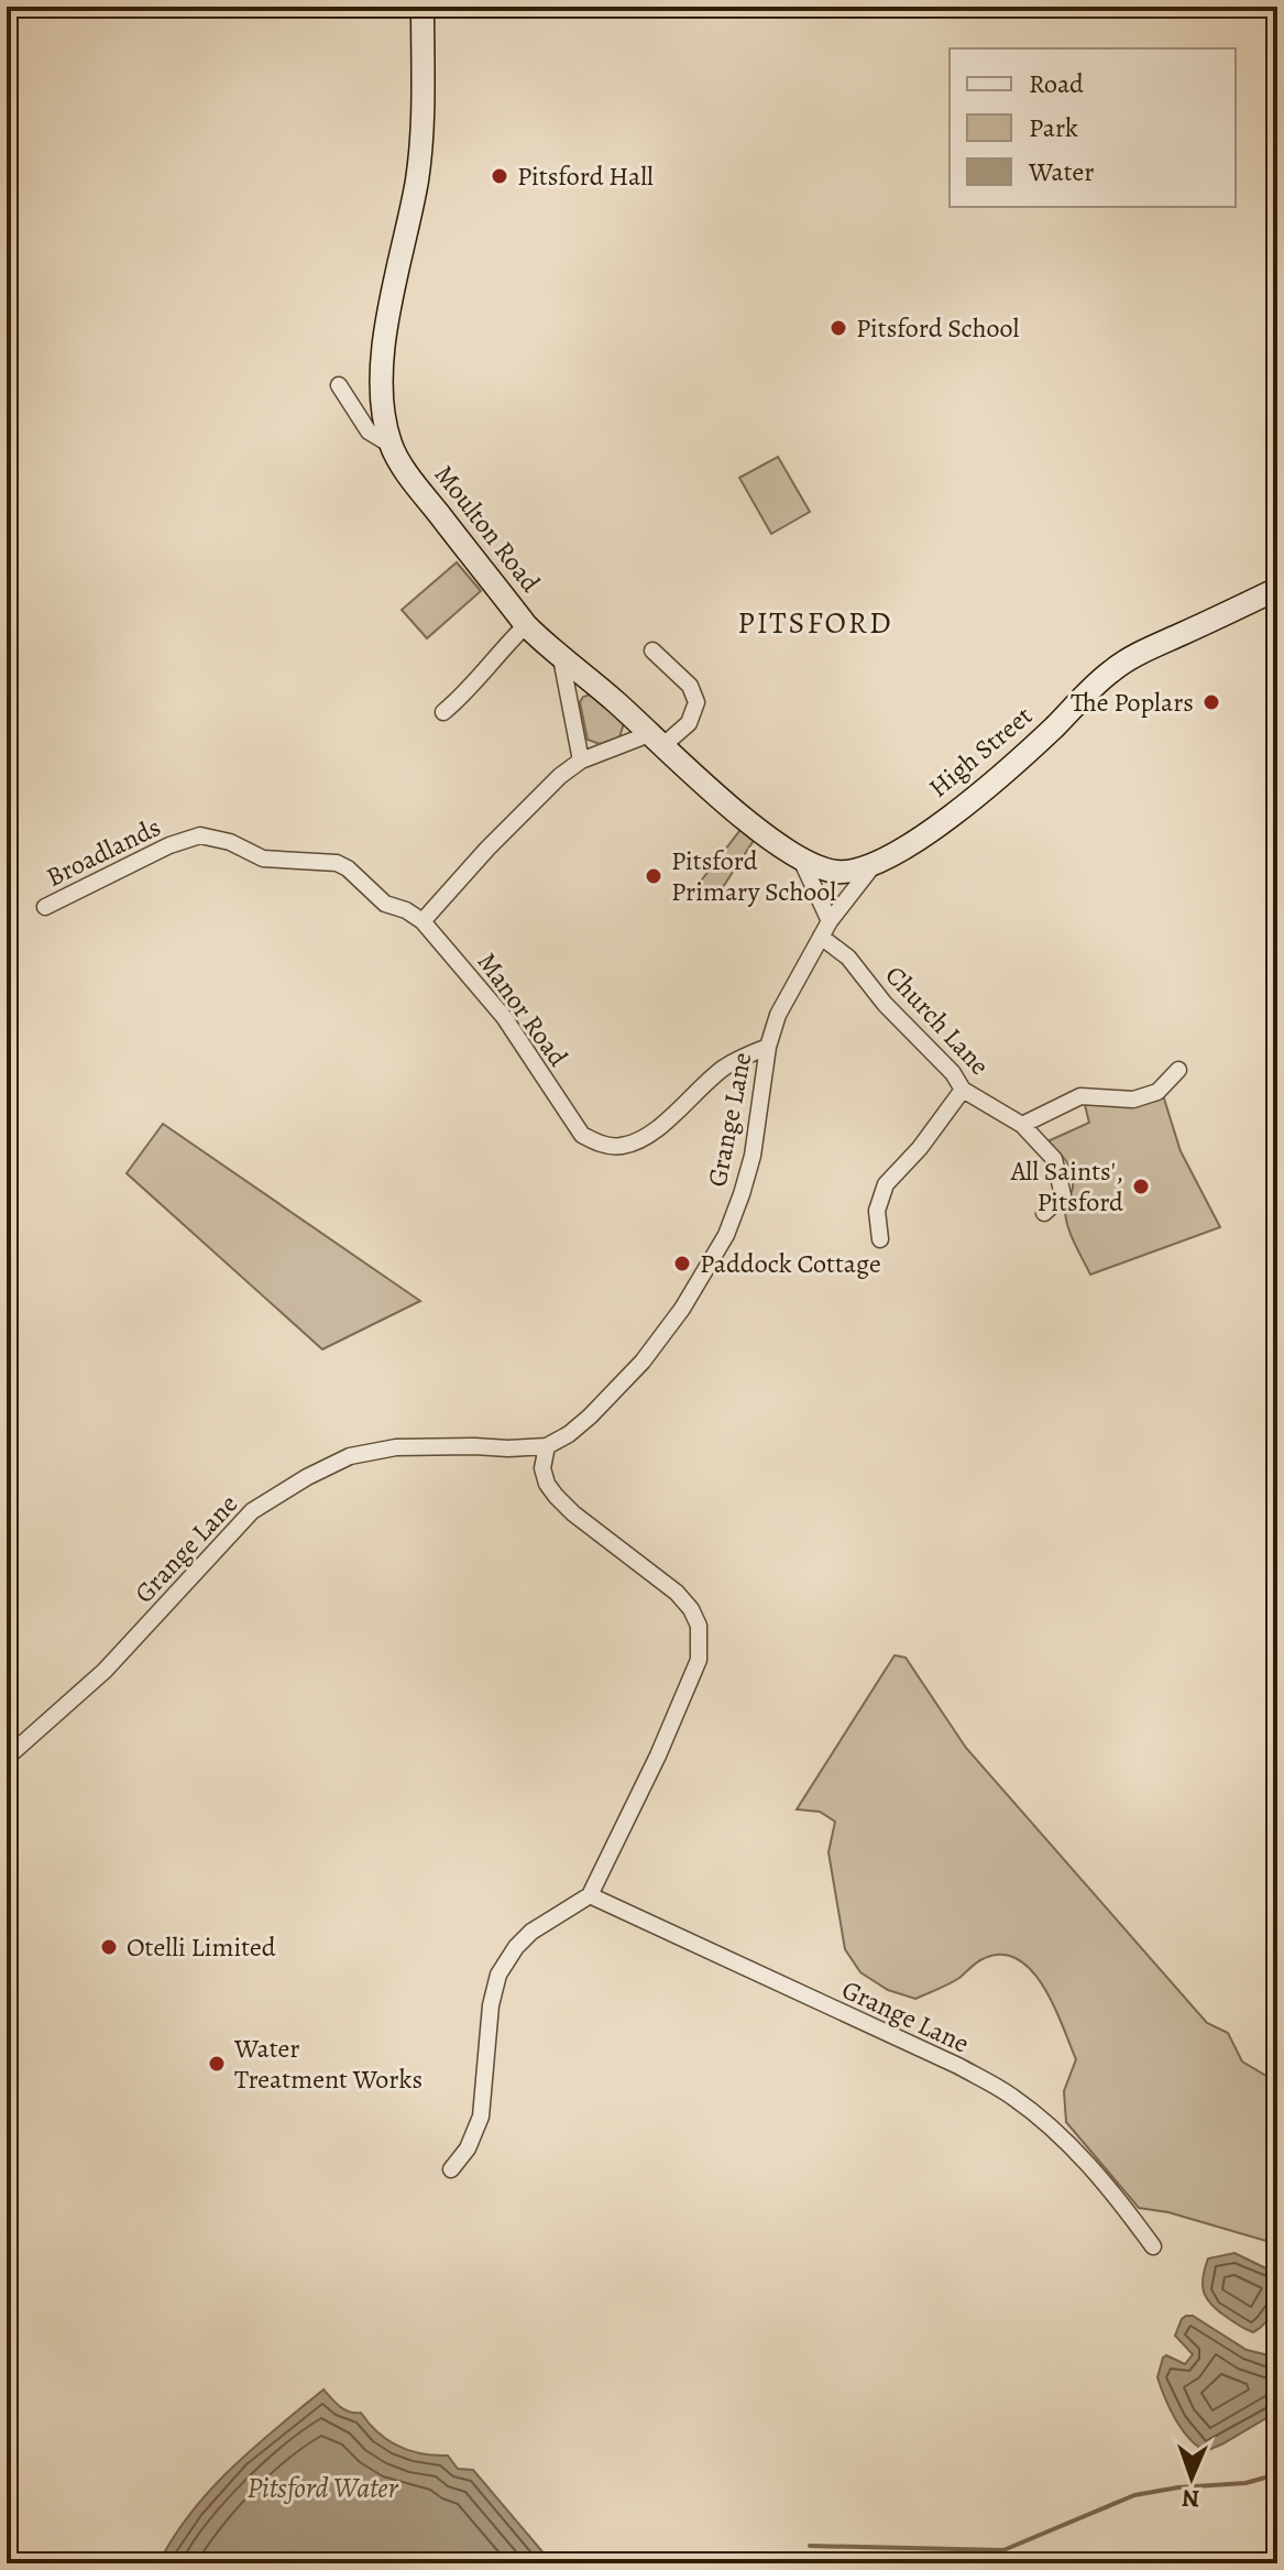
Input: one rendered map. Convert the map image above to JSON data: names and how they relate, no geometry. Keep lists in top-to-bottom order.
{
  "streets": {
    "street": [
      "Moulton Road",
      "High Street",
      "Broadlands",
      "Manor Road",
      "Church Lane",
      "Grange Lane"
    ]
  },
  "crossings": [
    ["Moulton Road", "High Street"],
    ["Moulton Road", "Grange Lane"],
    ["Broadlands", "Manor Road"],
    ["Manor Road", "Grange Lane"],
    ["Church Lane", "Grange Lane"]
  ],
  "districts": ["PITSFORD"],
  "water": ["Pitsford Water"],
  "places": [
    "Pitsford Hall",
    "Pitsford School",
    "The Poplars",
    "Pitsford Primary School",
    "All Saints', Pitsford",
    "Paddock Cottage",
    "Otelli Limited",
    "Water Treatment Works"
  ],
  "legend": ["Road", "Park", "Water"],
  "north": "bottom"
}
